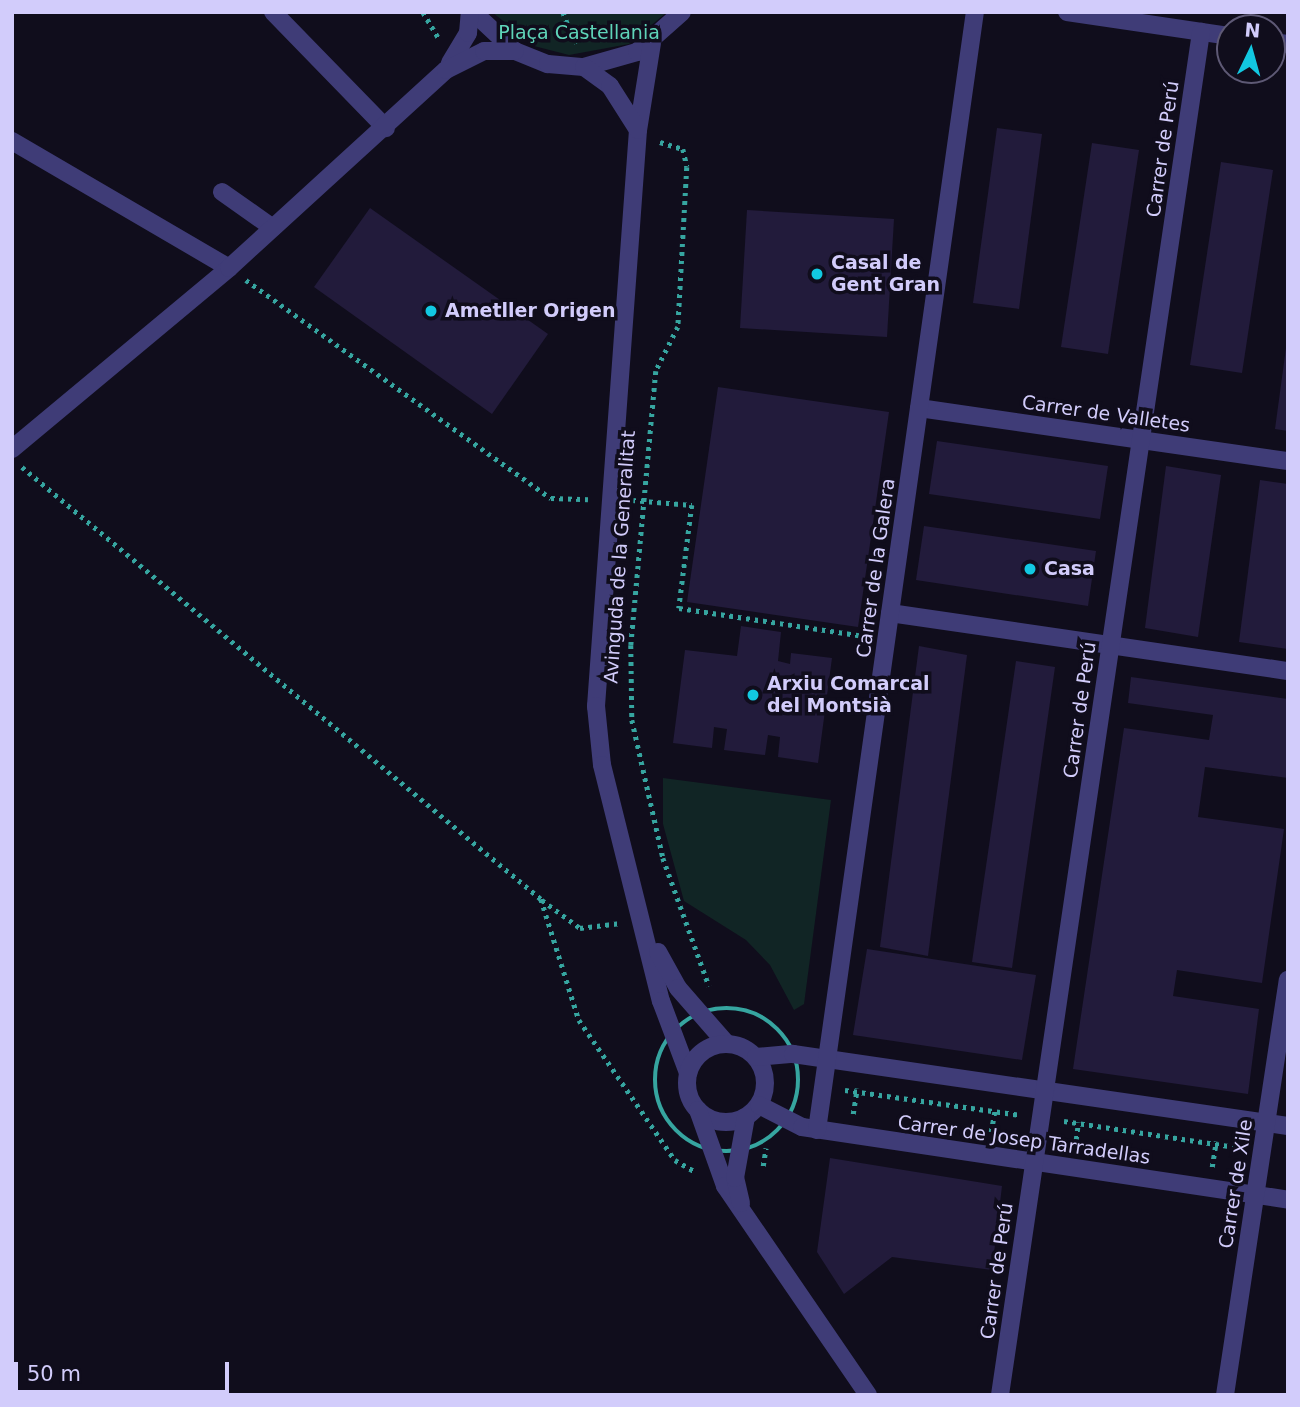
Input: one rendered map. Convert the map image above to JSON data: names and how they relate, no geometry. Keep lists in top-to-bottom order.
{
  "streets": {
    "street": [
      "Carrer de Perú",
      "Carrer de Valletes",
      "Avinguda de la Generalitat",
      "Carrer de la Galera",
      "Carrer de Josep Tarradellas",
      "Carrer de Xile"
    ]
  },
  "crossings": [
    ["Carrer de Perú", "Carrer de Valletes"],
    ["Carrer de Perú", "Carrer de Josep Tarradellas"],
    ["Carrer de Valletes", "Carrer de la Galera"],
    ["Avinguda de la Generalitat", "Carrer de Josep Tarradellas"],
    ["Carrer de la Galera", "Carrer de Josep Tarradellas"],
    ["Carrer de Josep Tarradellas", "Carrer de Xile"]
  ],
  "parks": ["Plaça Castellania"],
  "places": [
    "Casal de Gent Gran",
    "Ametller Origen",
    "Casa",
    "Arxiu Comarcal del Montsià"
  ],
  "scale_bar": "50 m",
  "north": "top"
}
